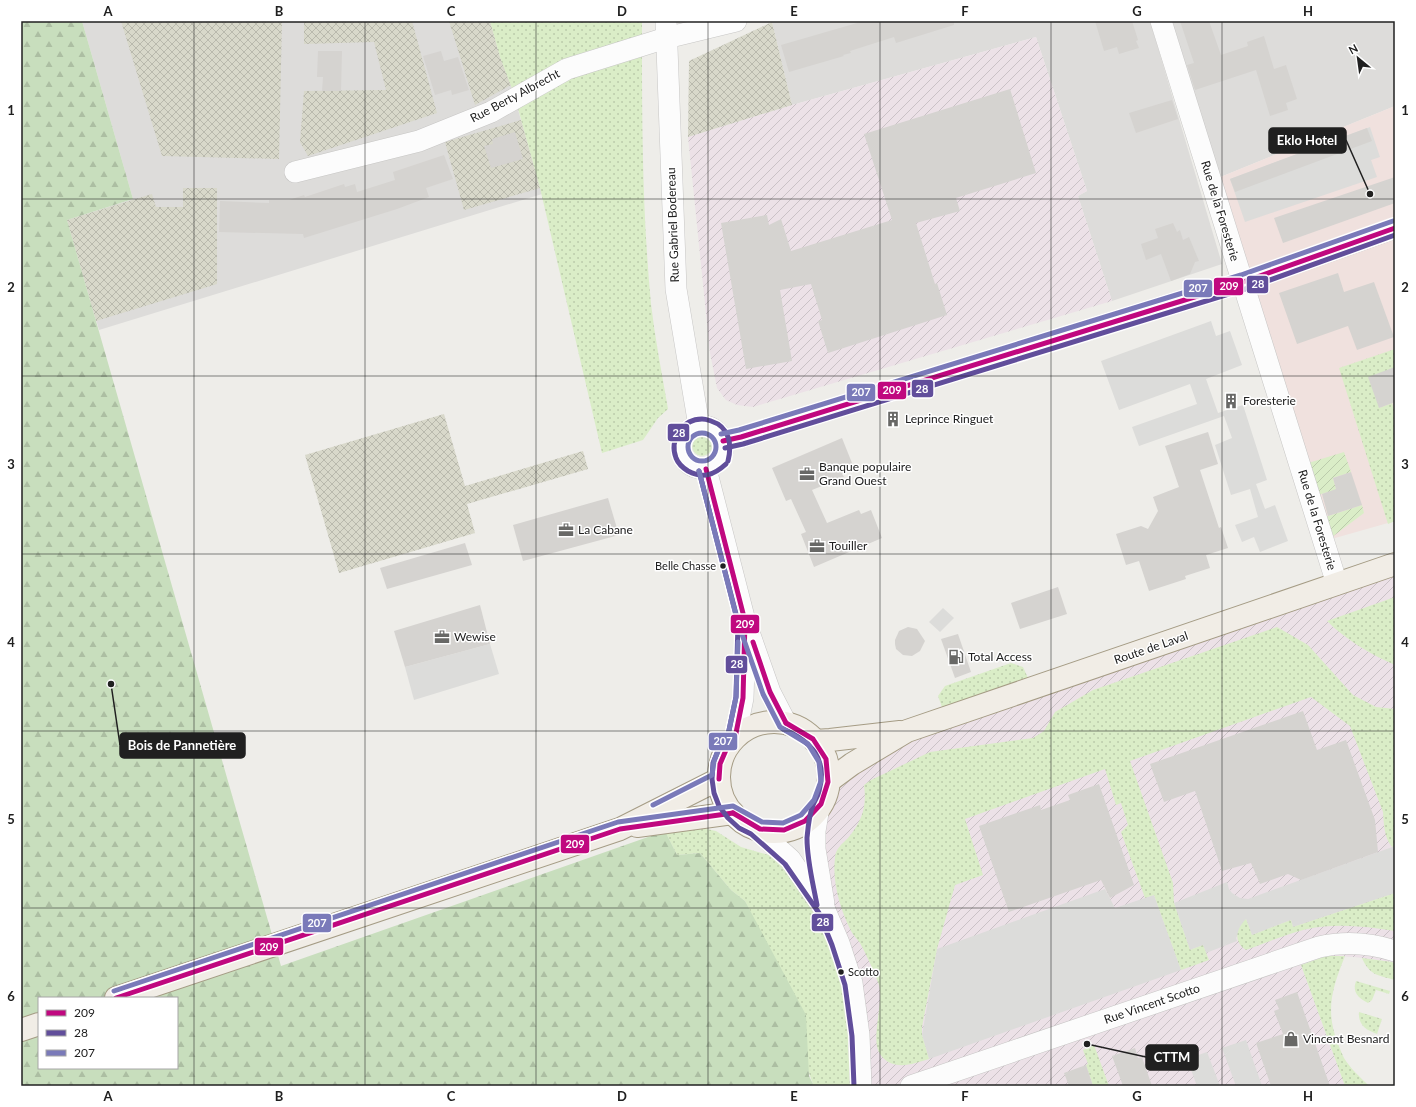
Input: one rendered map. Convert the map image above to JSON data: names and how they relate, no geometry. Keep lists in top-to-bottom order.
{
  "streets": {
    "main road": ["Route de Laval"],
    "street": [
      "Rue Berty Albrecht",
      "Rue de la Foresterie",
      "Rue Gabriel Bodereau",
      "Rue Vincent Scotto"
    ]
  },
  "crossings": [
    ["Rue Berty Albrecht", "Rue Gabriel Bodereau"],
    ["Rue de la Foresterie", "Route de Laval"]
  ],
  "places": {
    "other": [
      "Eklo Hotel",
      "Belle Chasse",
      "Bois de Pannetière",
      "Scotto",
      "CTTM"
    ],
    "building": ["Foresterie", "Leprince Ringuet"],
    "office": [
      "Banque populaire Grand Ouest",
      "La Cabane",
      "Touiller",
      "Wewise"
    ],
    "fuel station": ["Total Access"],
    "shop": ["Vincent Besnard"]
  },
  "lines": ["transit line 207", "transit line 209", "transit line 28"],
  "legend": ["209", "28", "207"],
  "north": "top left",
  "grid": {
    "columns": [
      "A",
      "B",
      "C",
      "D",
      "E",
      "F",
      "G",
      "H"
    ],
    "rows": [
      "1",
      "2",
      "3",
      "4",
      "5",
      "6"
    ]
  }
}
